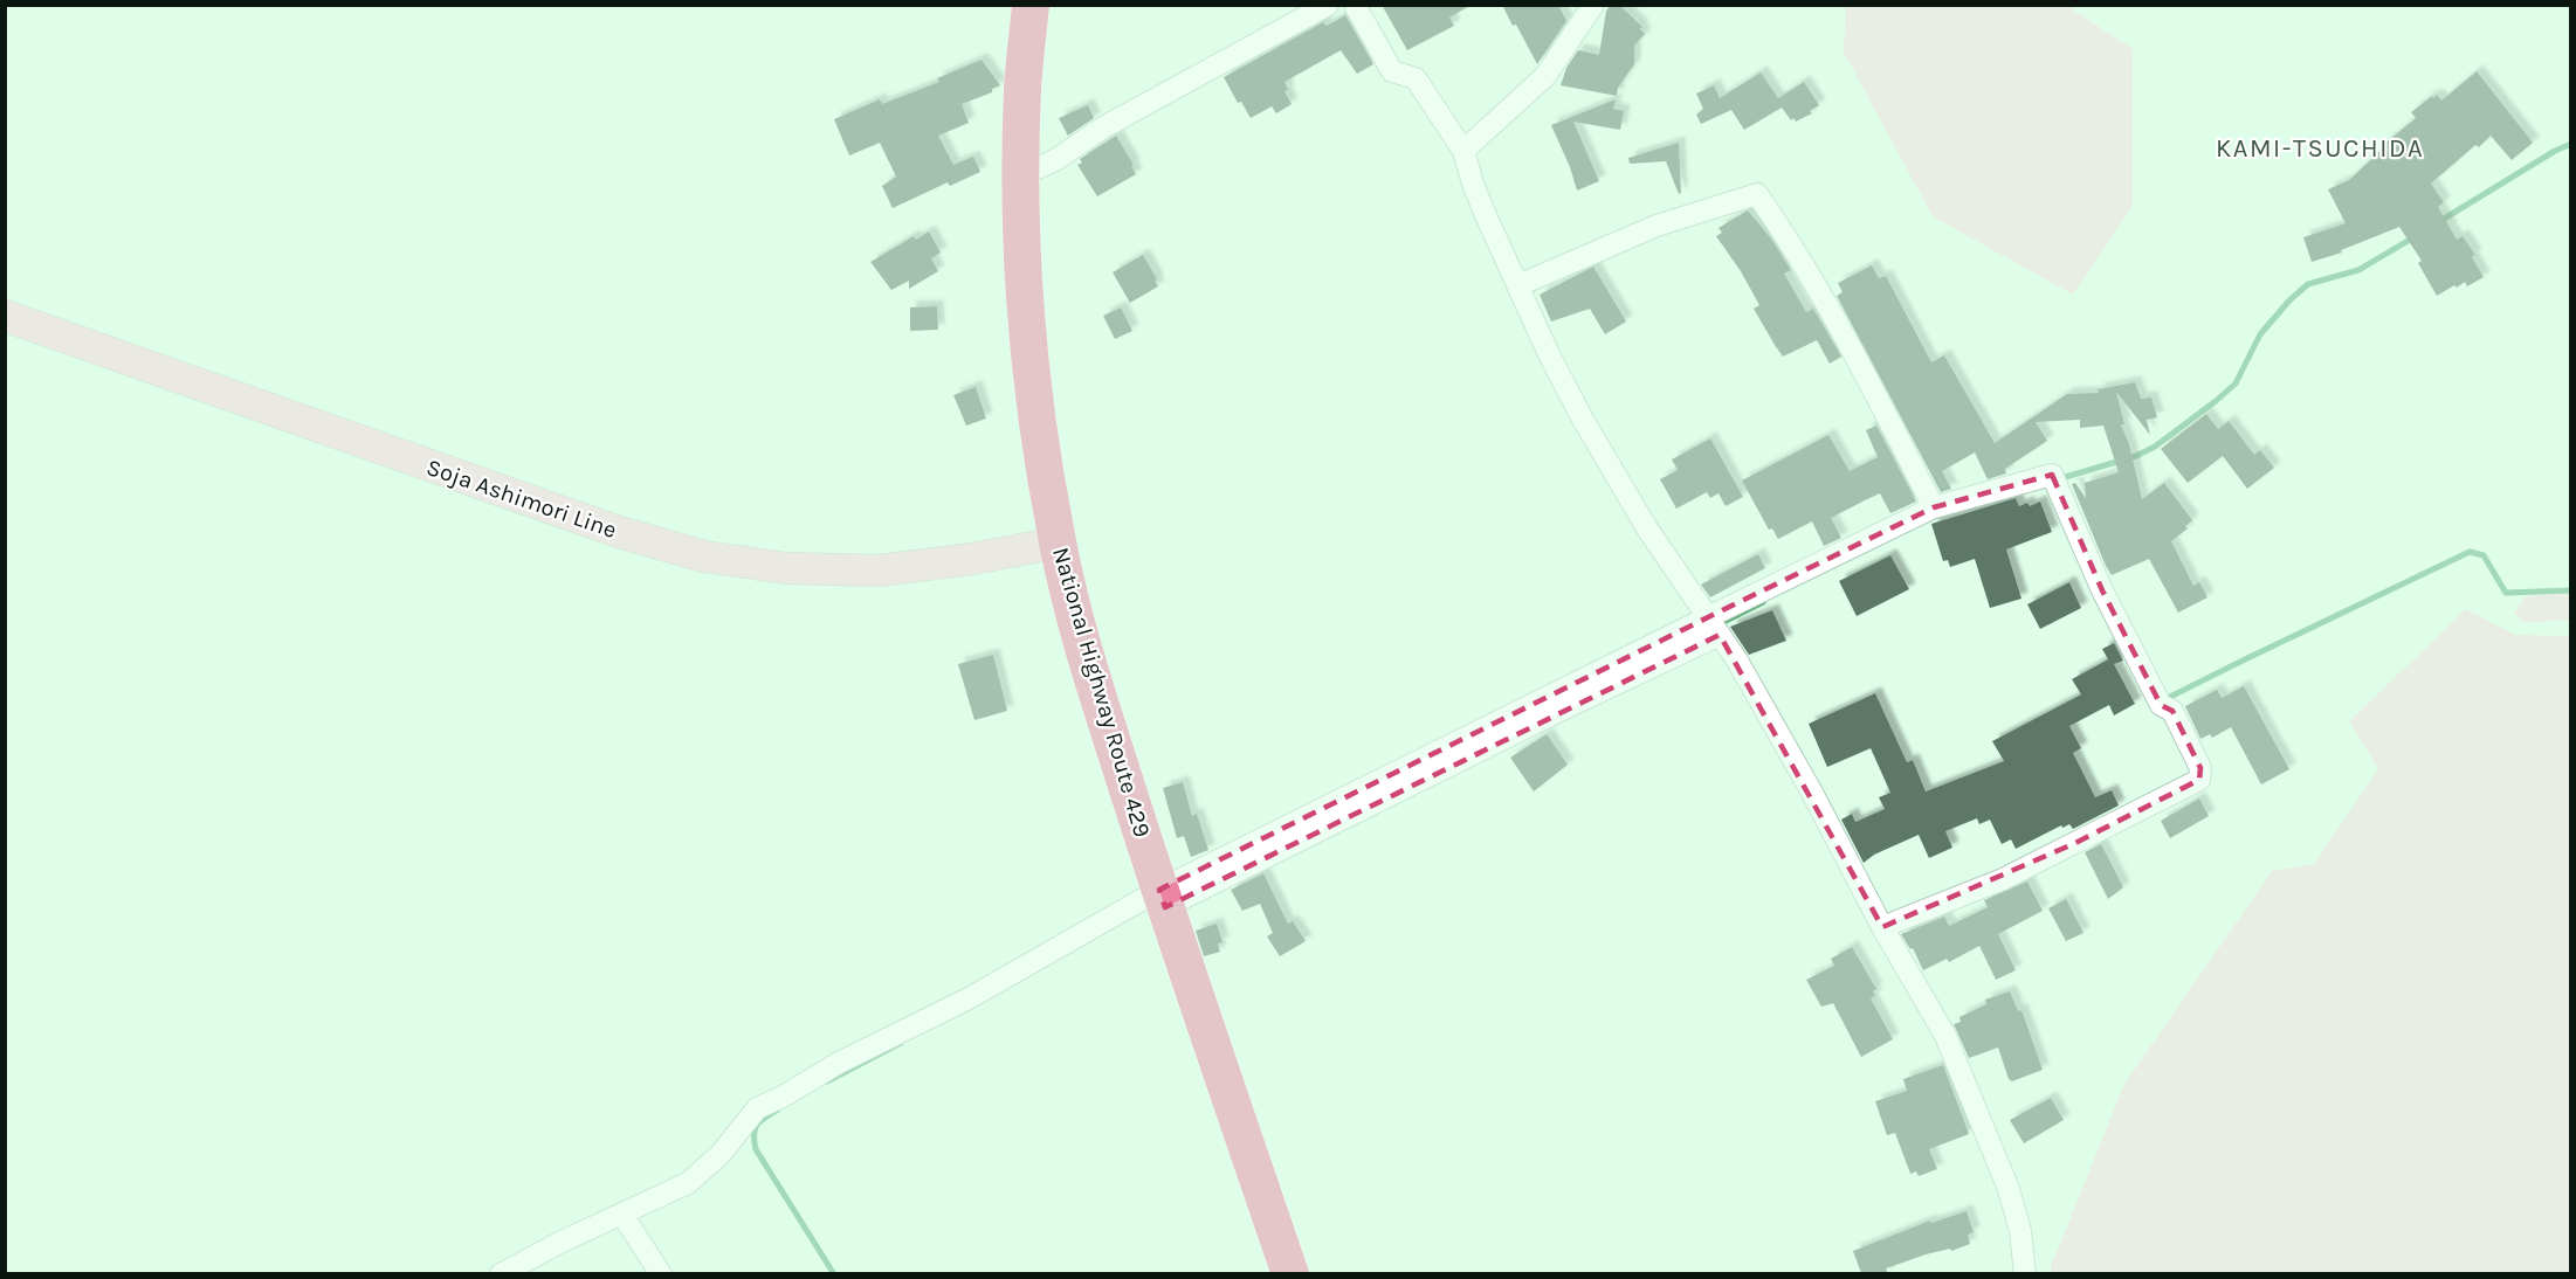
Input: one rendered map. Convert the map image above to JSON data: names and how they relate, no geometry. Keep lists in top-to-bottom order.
{
  "streets": {
    "highway": ["National Highway Route 429"],
    "main road": ["Soja Ashimori Line"]
  },
  "crossings": [
    ["Soja Ashimori Line", "National Highway Route 429"]
  ],
  "districts": ["KAMI-TSUCHIDA"]
}
